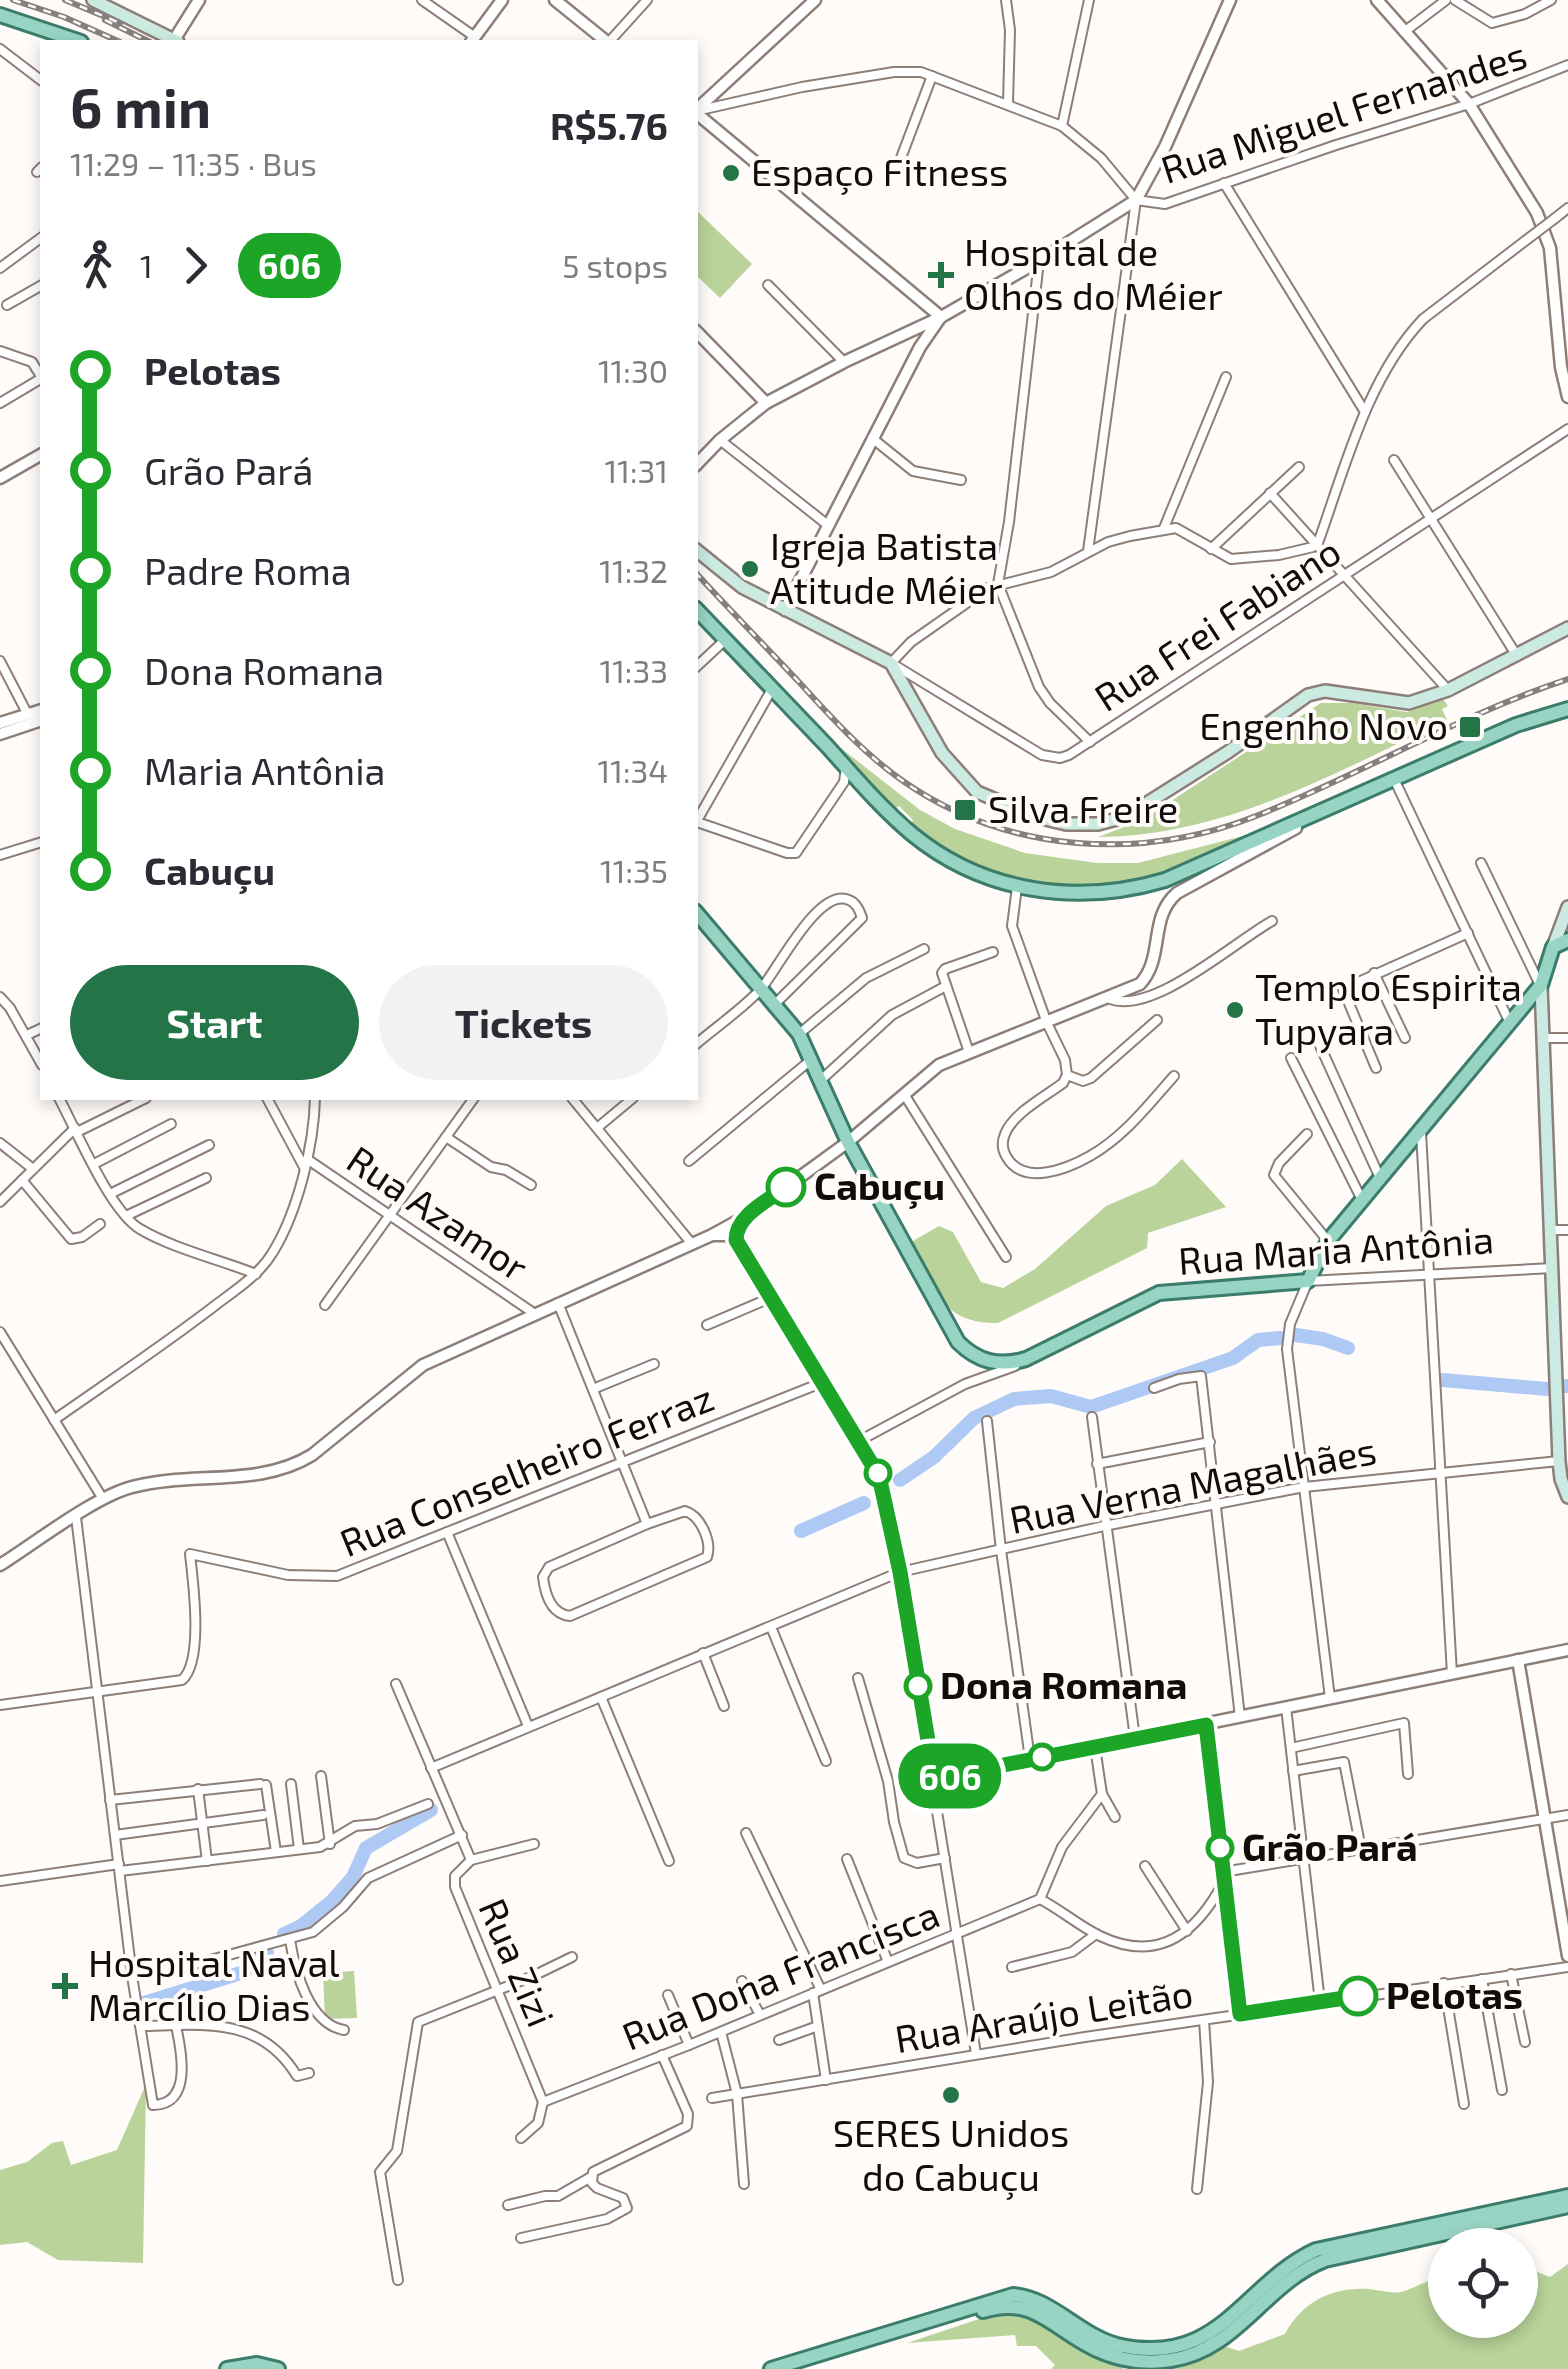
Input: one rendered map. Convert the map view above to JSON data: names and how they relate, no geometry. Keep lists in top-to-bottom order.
{
  "streets": {
    "main road": ["Rua Maria Antônia"],
    "street": [
      "Rua Miguel Fernandes",
      "Rua Frei Fabiano",
      "Rua Azamor",
      "Rua Conselheiro Ferraz",
      "Rua Verna Magalhães",
      "Rua Zizi",
      "Rua Dona Francisca",
      "Rua Araújo Leitão"
    ]
  },
  "crossings": [
    ["Rua Verna Magalhães", "Rua Zizi"],
    ["Rua Zizi", "Rua Dona Francisca"]
  ],
  "places": {
    "other": [
      "Espaço Fitness",
      "Igreja Batista Atitude Méier",
      "Templo Espirita Tupyara",
      "Cabuçu",
      "Dona Romana",
      "Grão Pará",
      "Pelotas",
      "SERES Unidos do Cabuçu"
    ],
    "health": ["Hospital de Olhos do Méier", "Hospital Naval Marcílio Dias"],
    "transit": ["Engenho Novo", "Silva Freire"]
  },
  "lines": ["bus line 606"],
  "page": {
    "on_map": "606",
    "heading": ["6 min", "11:29 – 11:35 · Bus", "R$5.76"],
    "legs": ["1", "606", "5 stops"],
    "list": [
      {
        "name": "Pelotas",
        "value": "11:30"
      },
      {
        "name": "Grão Pará",
        "value": "11:31"
      },
      {
        "name": "Padre Roma",
        "value": "11:32"
      },
      {
        "name": "Dona Romana",
        "value": "11:33"
      },
      {
        "name": "Maria Antônia",
        "value": "11:34"
      },
      {
        "name": "Cabuçu",
        "value": "11:35"
      }
    ],
    "buttons": ["Start", "Tickets"]
  }
}
